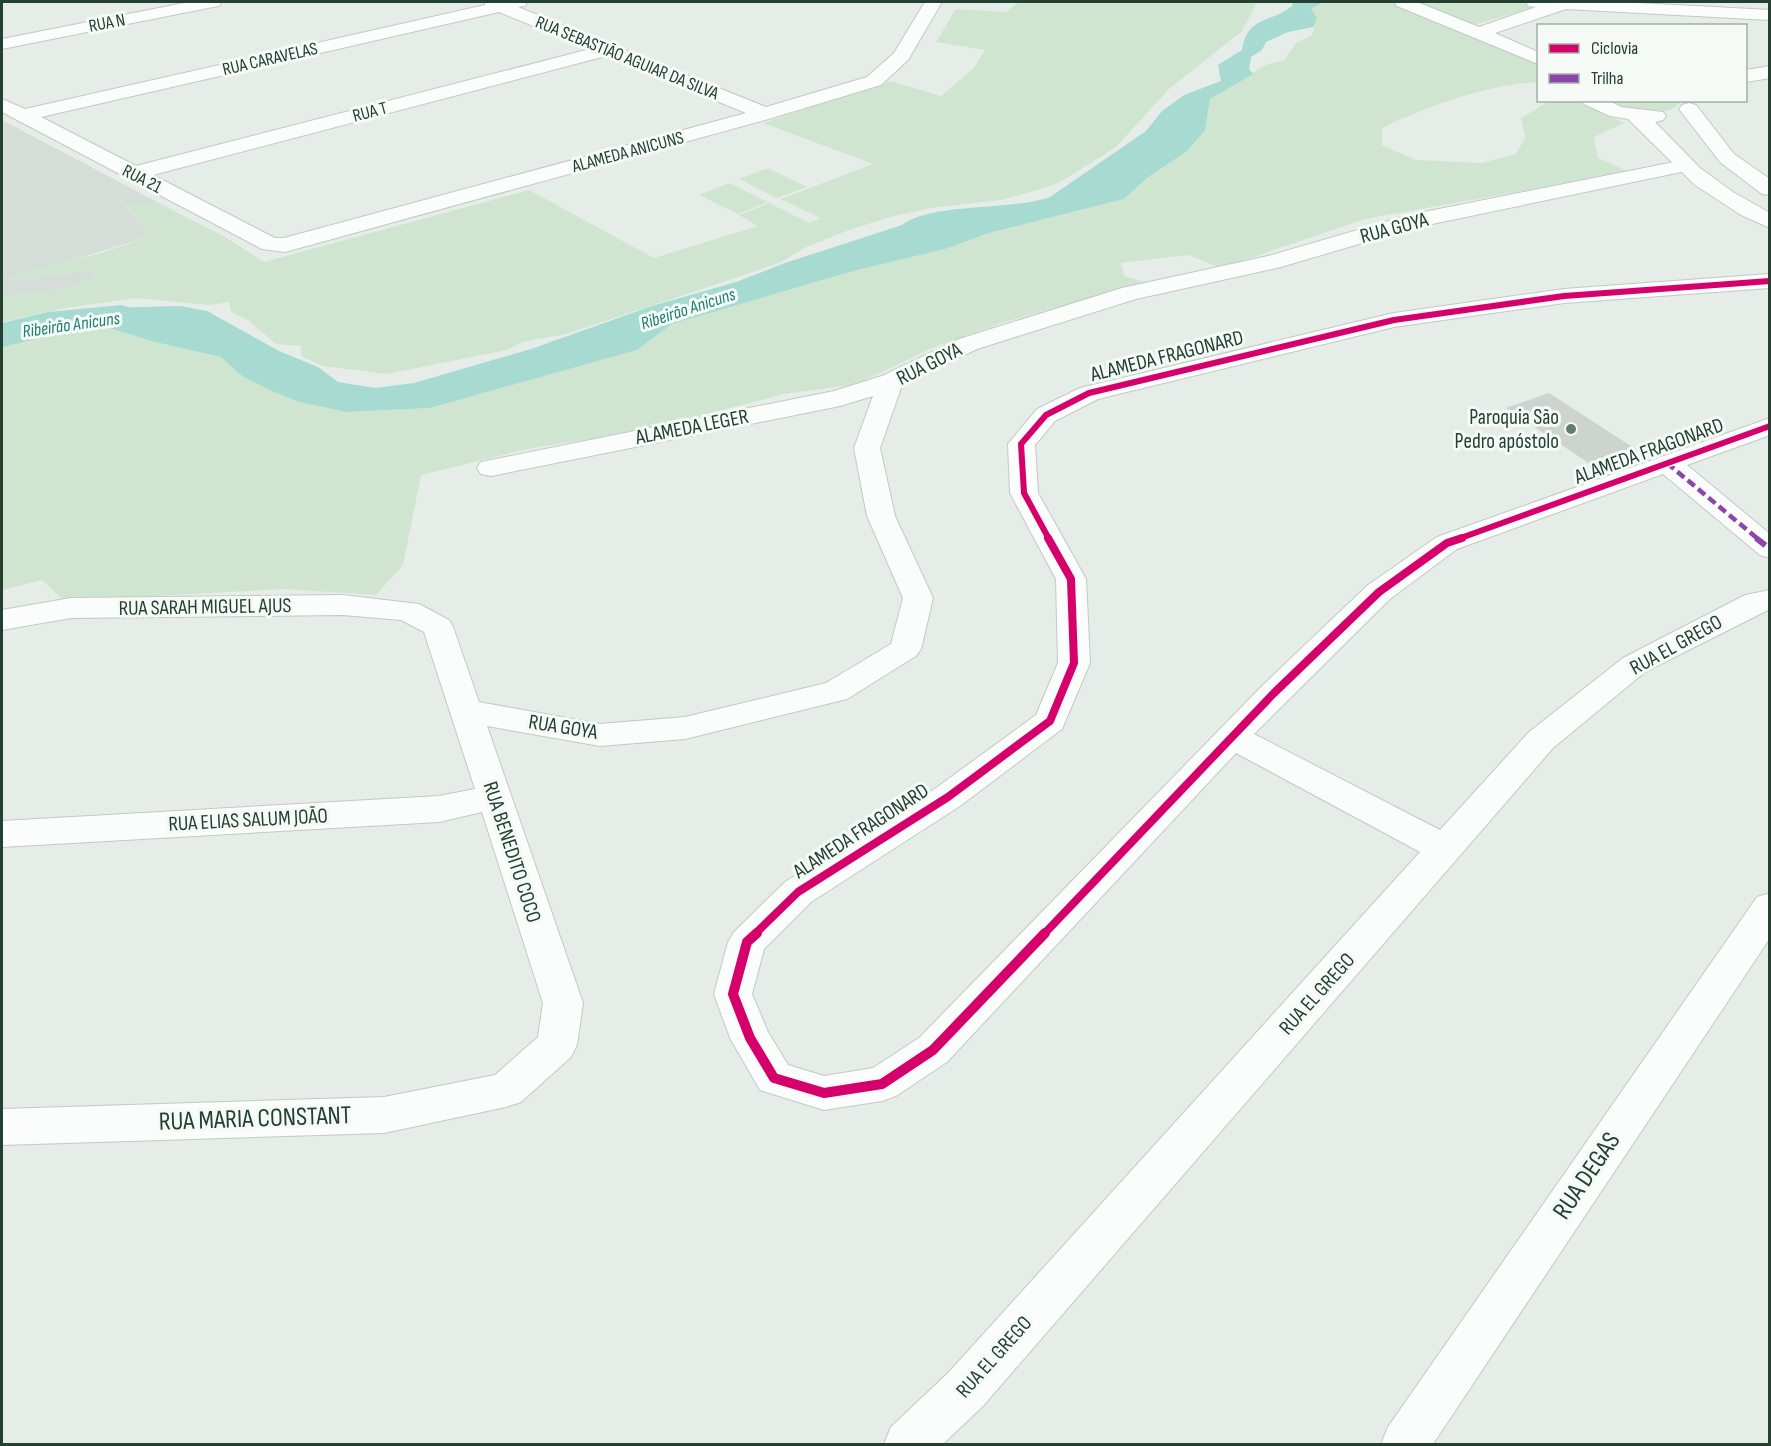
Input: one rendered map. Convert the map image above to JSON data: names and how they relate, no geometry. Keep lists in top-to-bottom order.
{
  "streets": {
    "street": [
      "RUA N",
      "RUA SEBASTIÃO AGUIAR DA SILVA",
      "RUA CARAVELAS",
      "RUA T",
      "ALAMEDA ANICUNS",
      "RUA 21",
      "RUA GOYA",
      "ALAMEDA FRAGONARD",
      "ALAMEDA LEGER",
      "RUA SARAH MIGUEL AJUS",
      "RUA EL GREGO",
      "RUA ELIAS SALUM JOÃO",
      "RUA BENEDITO COCO",
      "RUA MARIA CONSTANT",
      "RUA DEGAS"
    ]
  },
  "crossings": [
    ["RUA SEBASTIÃO AGUIAR DA SILVA", "RUA CARAVELAS"],
    ["RUA SEBASTIÃO AGUIAR DA SILVA", "RUA T"],
    ["RUA SEBASTIÃO AGUIAR DA SILVA", "ALAMEDA ANICUNS"],
    ["RUA CARAVELAS", "RUA 21"],
    ["RUA T", "RUA 21"],
    ["ALAMEDA ANICUNS", "RUA 21"],
    ["RUA GOYA", "ALAMEDA LEGER"],
    ["RUA GOYA", "RUA BENEDITO COCO"],
    ["RUA SARAH MIGUEL AJUS", "RUA BENEDITO COCO"],
    ["RUA ELIAS SALUM JOÃO", "RUA BENEDITO COCO"],
    ["RUA BENEDITO COCO", "RUA MARIA CONSTANT"]
  ],
  "water": ["Ribeirão Anicuns"],
  "places": ["Paroquia São Pedro apóstolo"],
  "legend": ["Ciclovia", "Trilha"]
}
